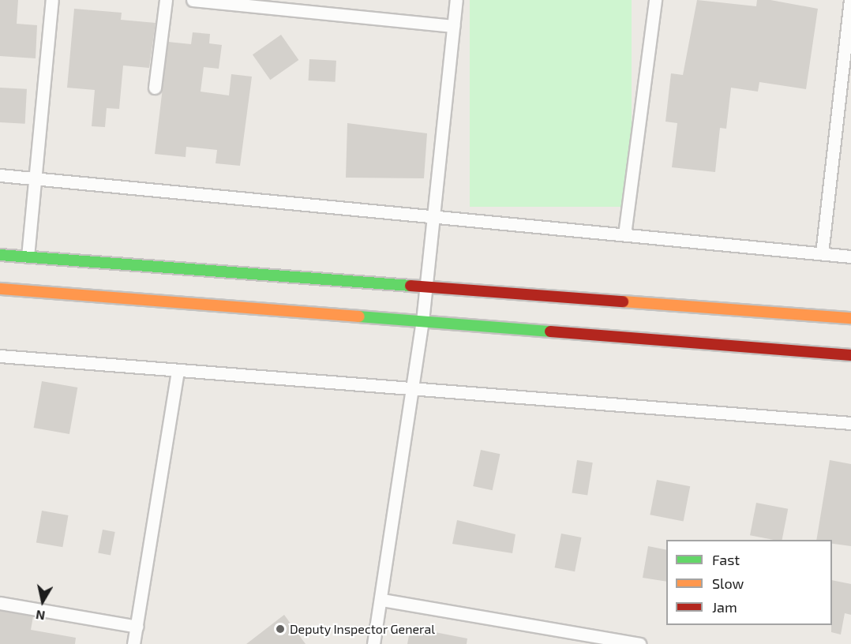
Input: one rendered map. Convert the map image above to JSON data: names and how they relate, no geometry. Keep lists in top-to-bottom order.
{
  "places": ["Deputy Inspector General"],
  "legend": ["Fast", "Slow", "Jam"],
  "north": "bottom"
}
